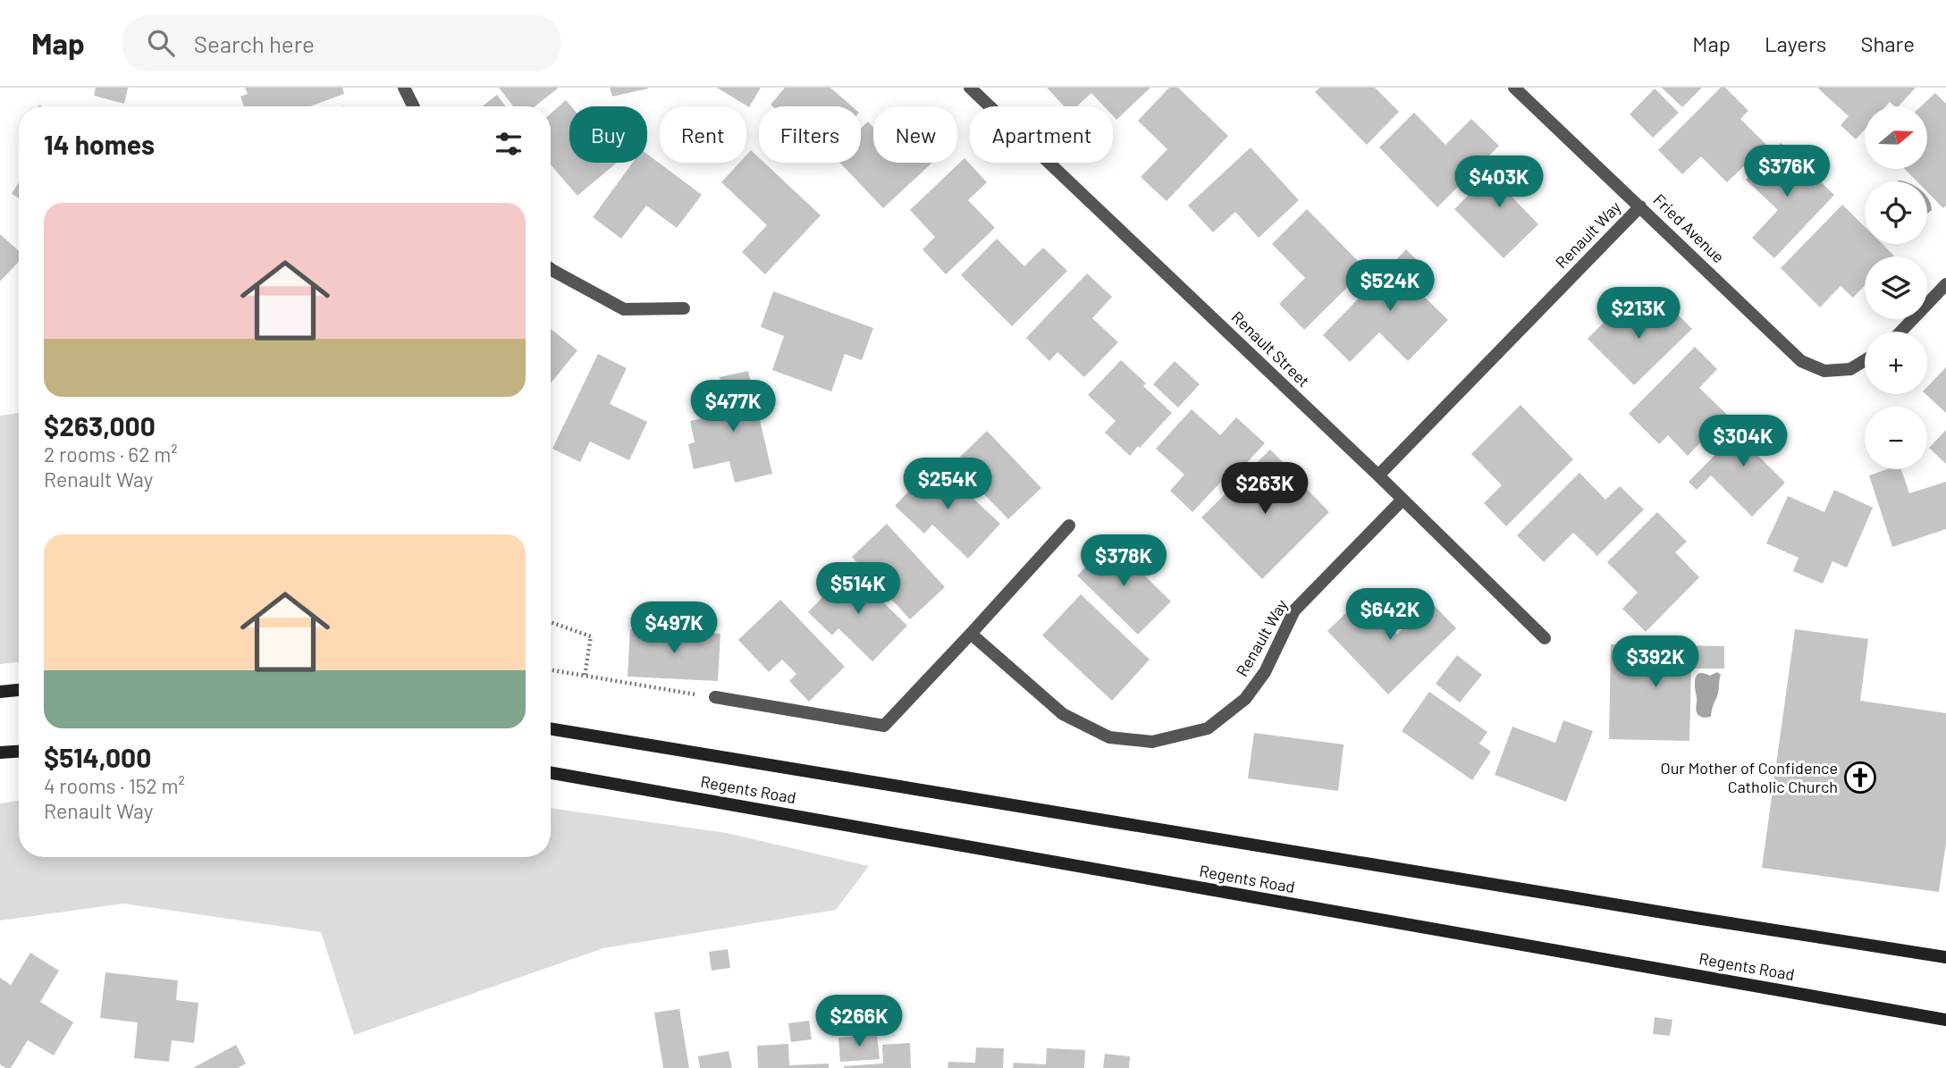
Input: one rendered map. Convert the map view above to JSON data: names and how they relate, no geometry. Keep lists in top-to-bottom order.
{
  "streets": {
    "main road": ["Regents Road"],
    "street": ["Fried Avenue", "Renault Way", "Renault Street"]
  },
  "crossings": [
    ["Fried Avenue", "Renault Way"],
    ["Renault Way", "Renault Street"]
  ],
  "places": {
    "church": ["Our Mother of Confidence Catholic Church"]
  },
  "north": "right",
  "page": {
    "header": "Map",
    "search": "Search here",
    "nav": ["Map", "Layers", "Share"],
    "map_buttons": ["+", "−"],
    "chip": [
      "Buy",
      "Rent",
      "Filters",
      "New",
      "Apartment"
    ],
    "heading": "14 homes",
    "price": [
      "$376K",
      "$403K",
      "$524K",
      "$213K",
      "$477K",
      "$304K",
      "$254K",
      "$263K",
      "$378K",
      "$514K",
      "$642K",
      "$497K",
      "$392K",
      "$266K"
    ],
    "list": [
      {
        "name": "$263,000",
        "note": "2 rooms · 62 m² · Renault Way"
      },
      {
        "name": "$514,000",
        "note": "4 rooms · 152 m² · Renault Way"
      }
    ]
  }
}
